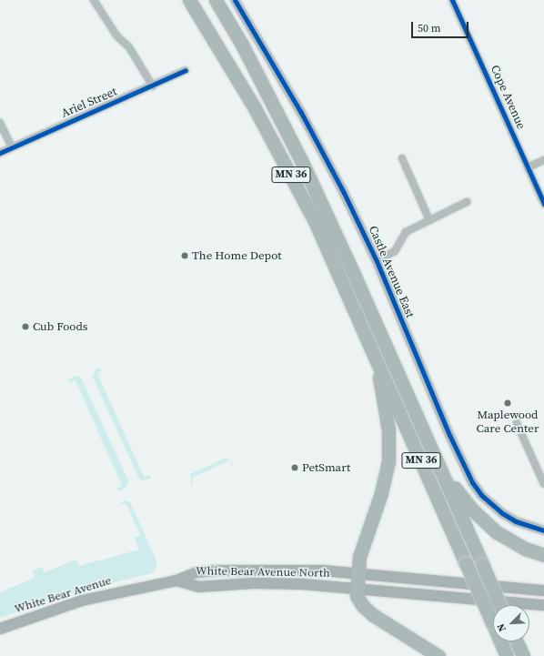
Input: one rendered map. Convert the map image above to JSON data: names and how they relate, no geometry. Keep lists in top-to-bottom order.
{
  "streets": {
    "highway": ["MN 36"],
    "main road": ["White Bear Avenue North", "White Bear Avenue"],
    "street": ["Cope Avenue", "Ariel Street", "Castle Avenue East"]
  },
  "crossings": [
    ["White Bear Avenue North", "White Bear Avenue"]
  ],
  "places": [
    "The Home Depot",
    "Cub Foods",
    "Maplewood Care Center",
    "PetSmart"
  ],
  "scale_bar": "50 m",
  "north": "bottom left"
}
